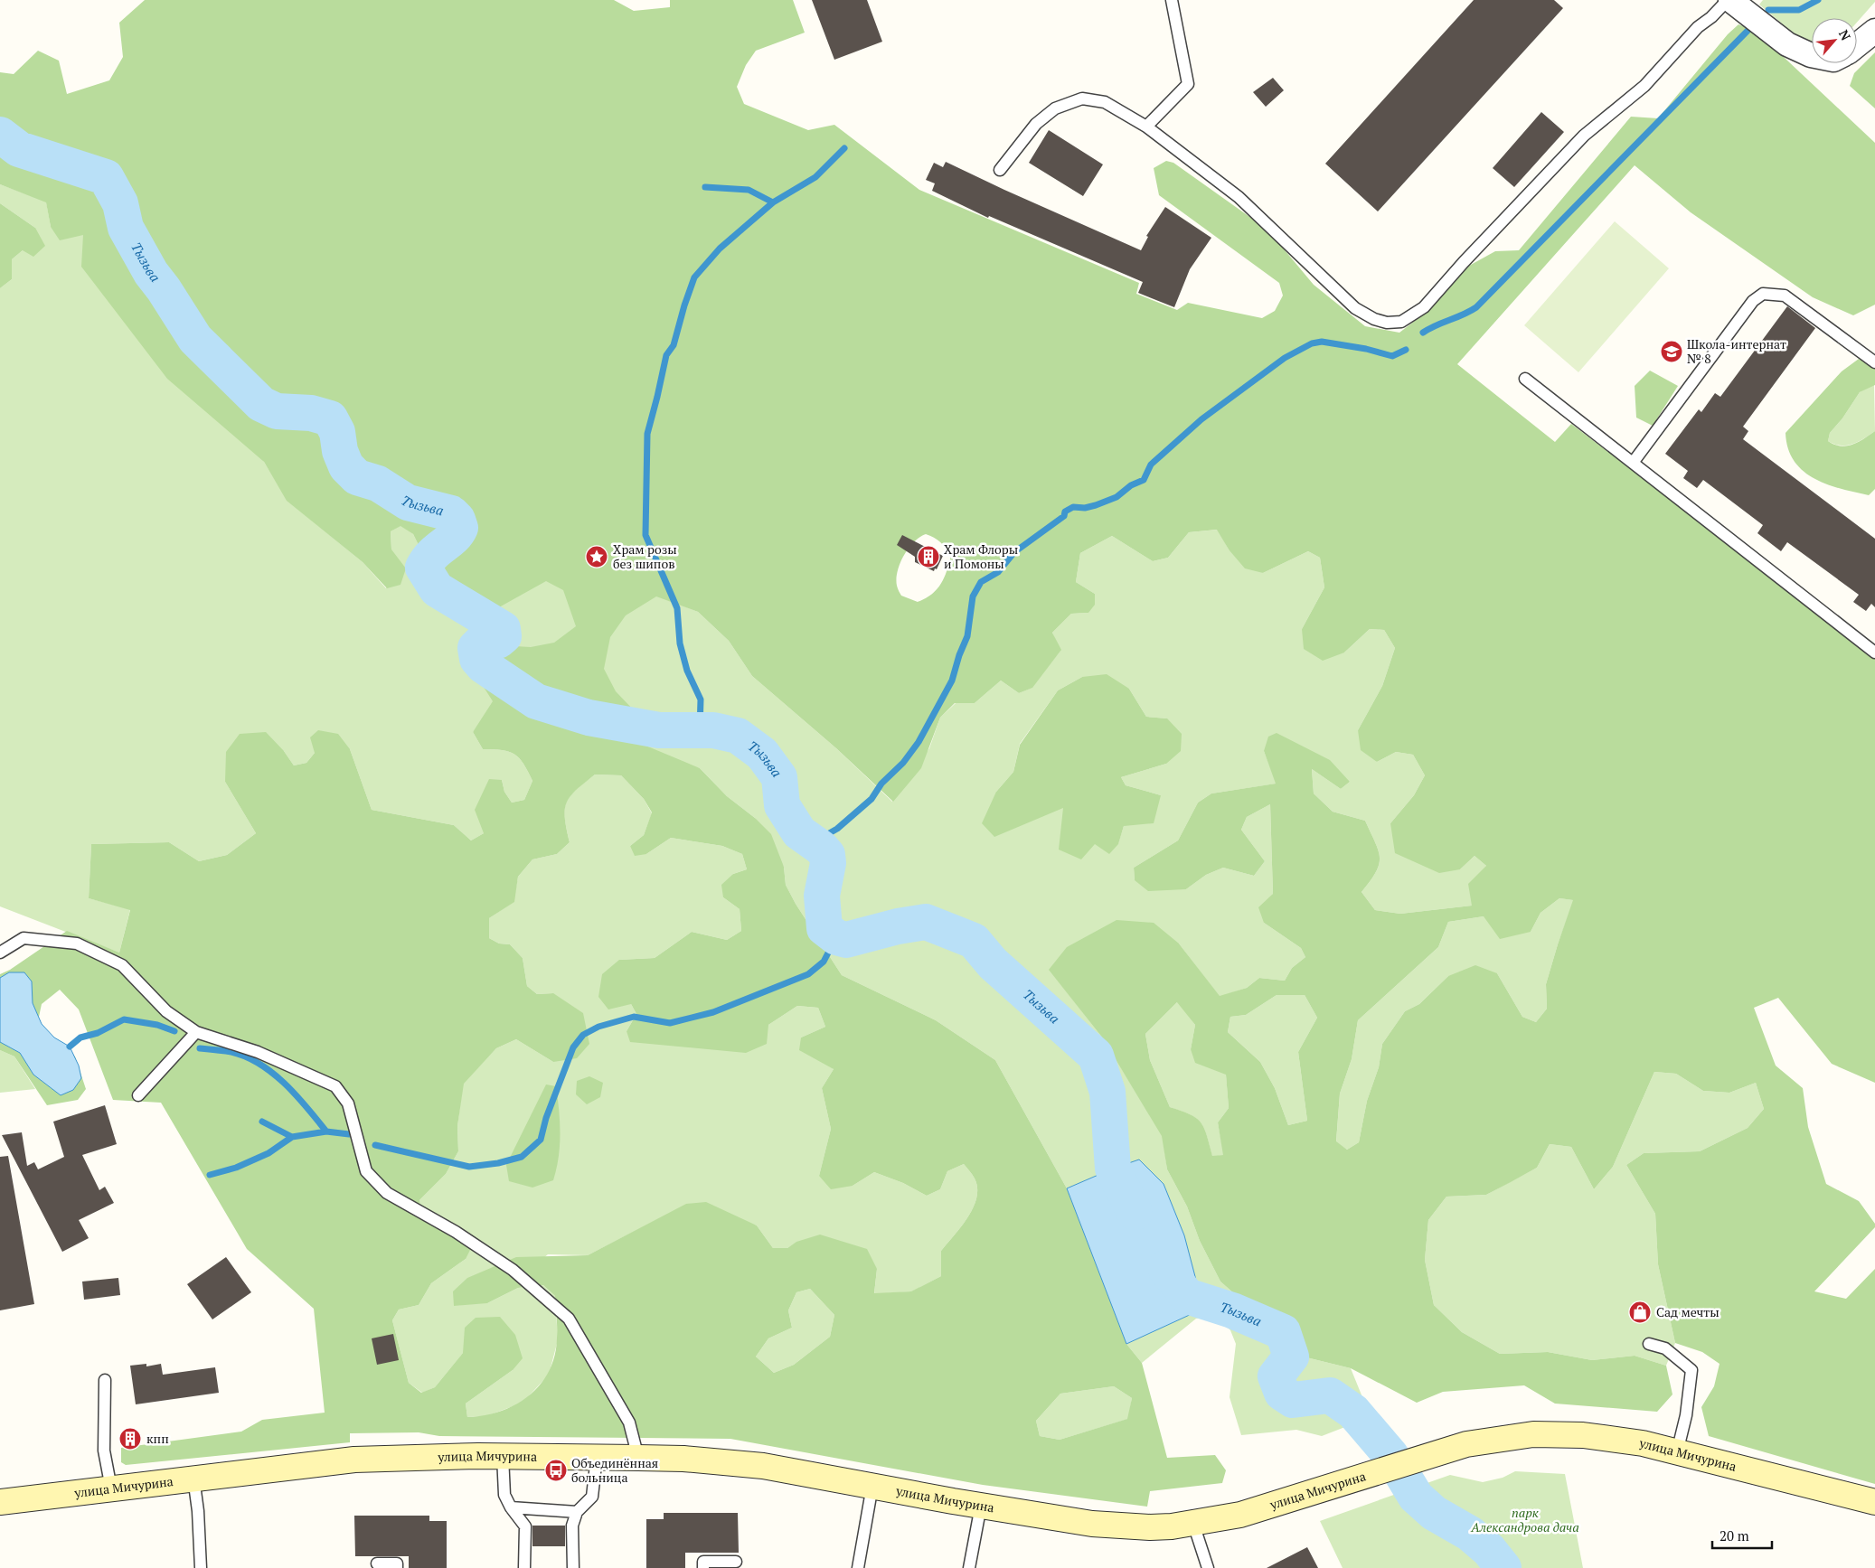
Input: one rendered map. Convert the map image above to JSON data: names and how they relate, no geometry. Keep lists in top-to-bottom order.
{
  "streets": {
    "main road": ["улица Мичурина"]
  },
  "water": ["Тызьва"],
  "parks": ["парк Александрова дача"],
  "places": {
    "school or university": ["Школа-интернат № 8"],
    "place": ["Храм розы без шипов"],
    "building": ["Храм Флоры и Помоны", "кпп"],
    "shop": ["Сад мечты"],
    "bus stop": ["Объединённая больница"]
  },
  "scale_bar": "20 m",
  "north": "top right"
}
